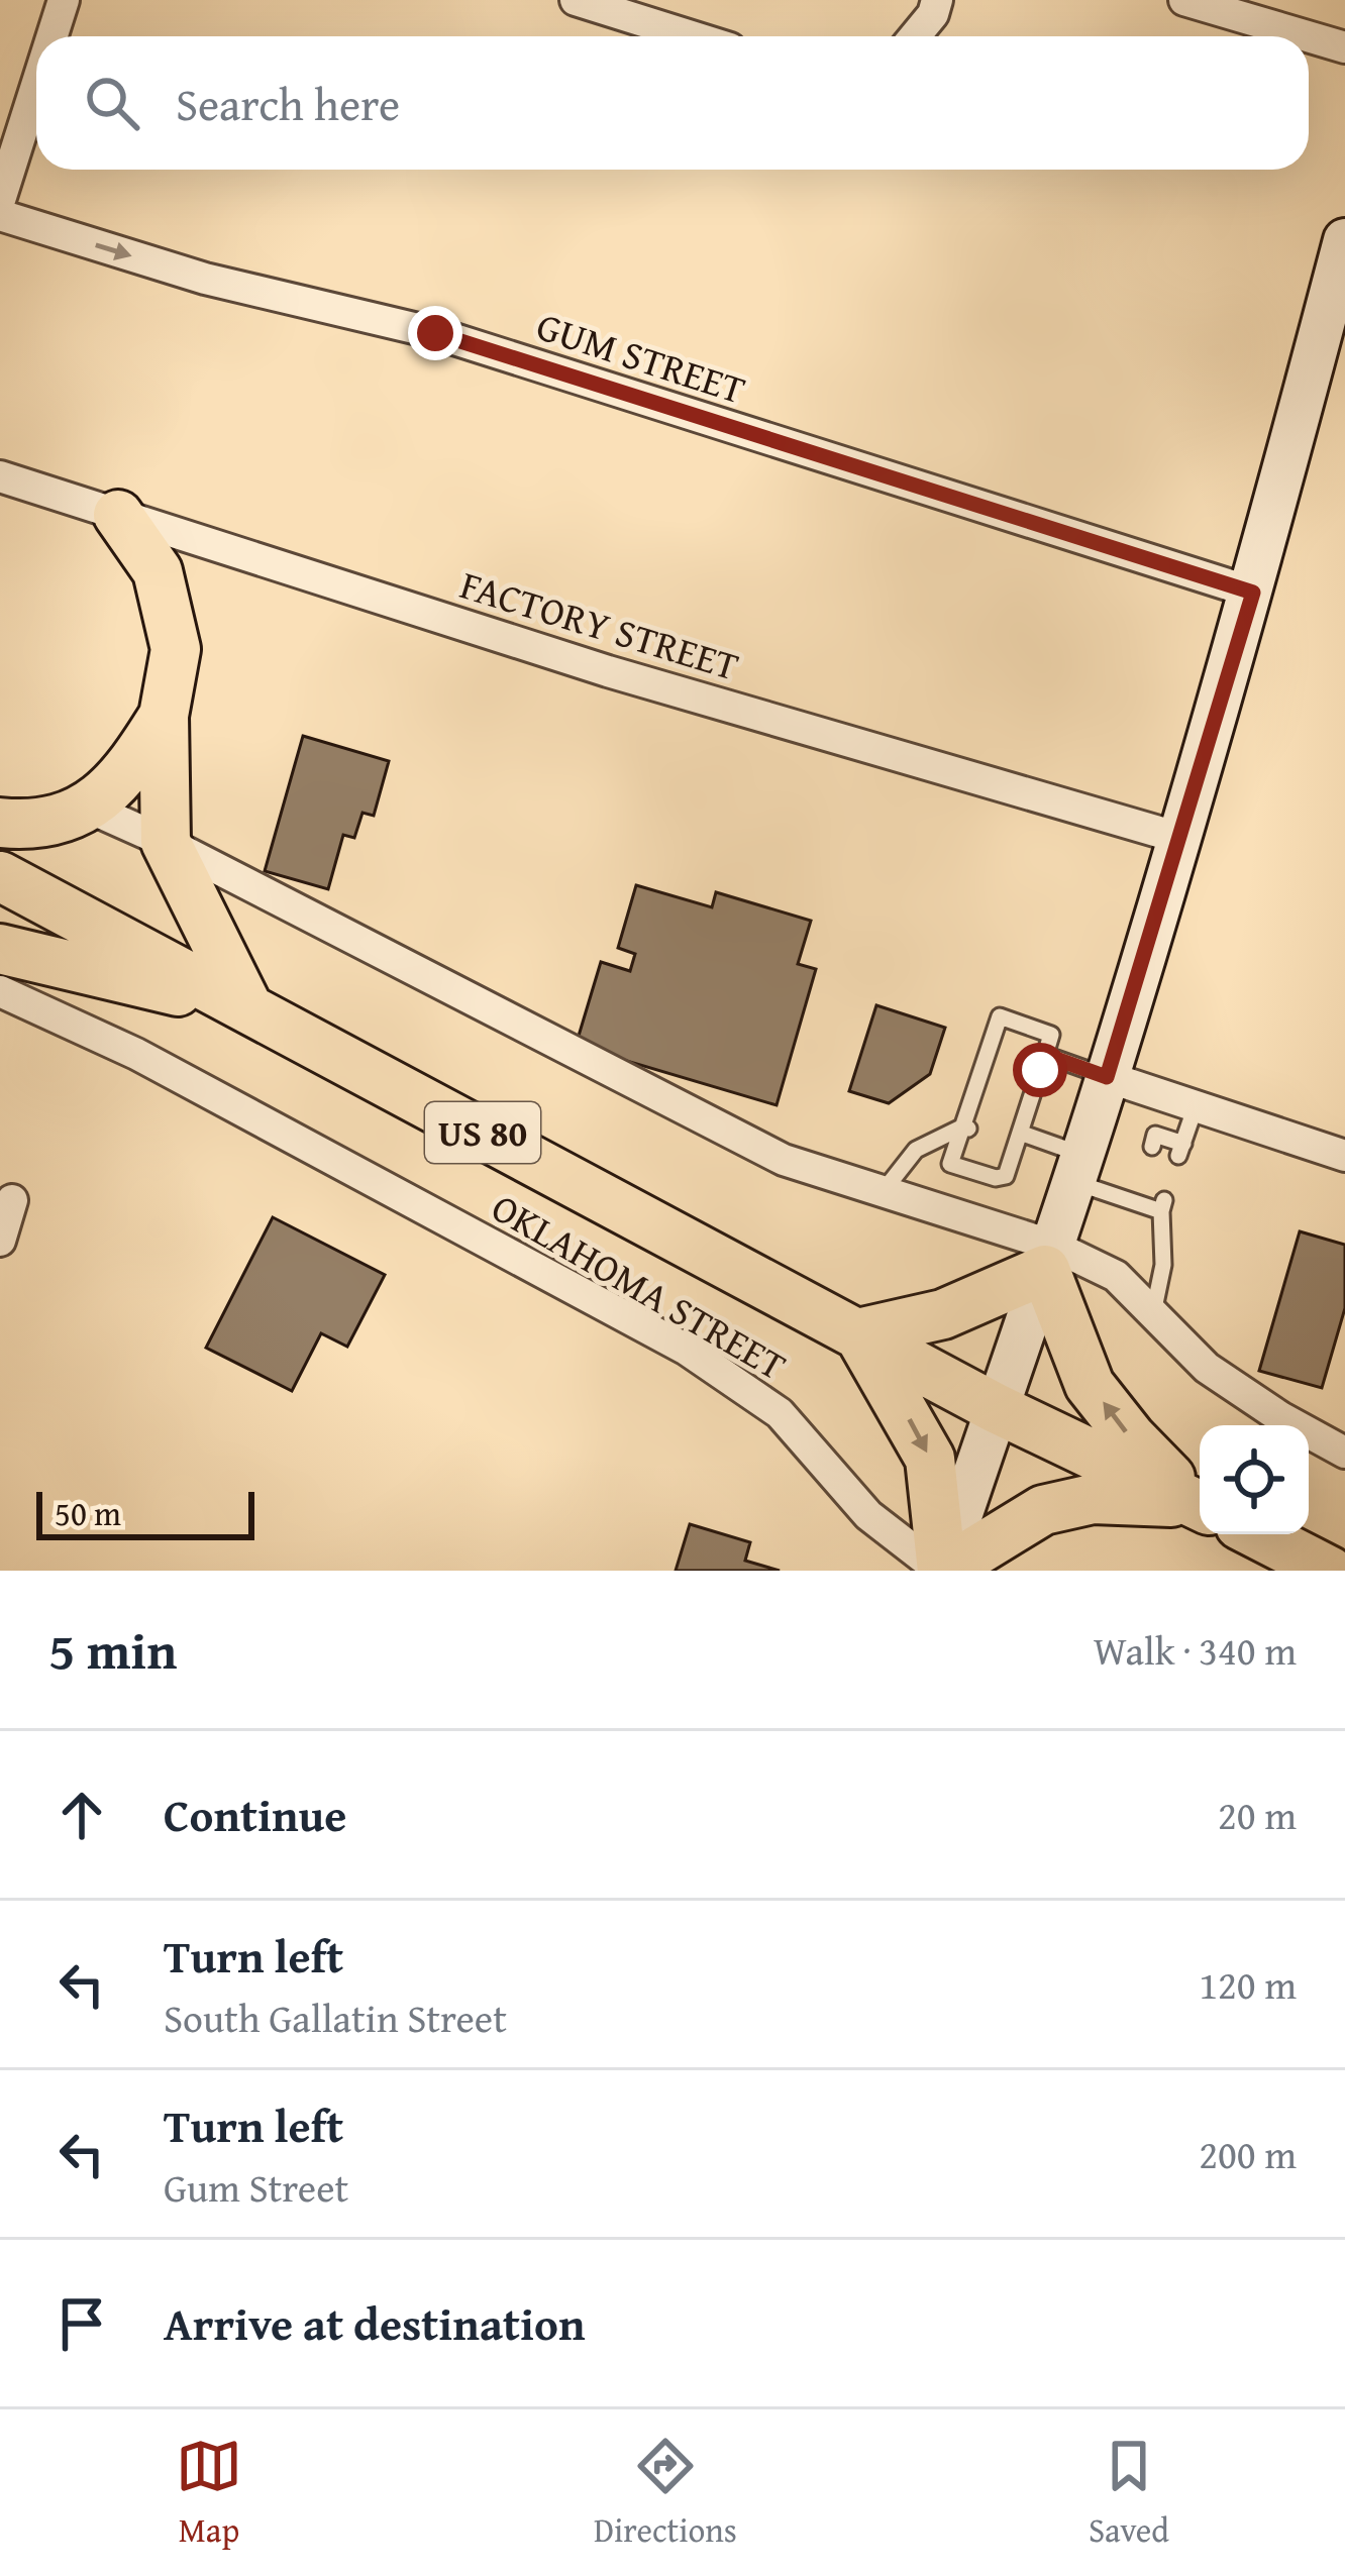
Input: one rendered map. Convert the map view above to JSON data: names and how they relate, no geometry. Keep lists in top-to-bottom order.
{
  "streets": {
    "main road": ["US 80"],
    "street": ["GUM STREET", "FACTORY STREET", "OKLAHOMA STREET"]
  },
  "one_way": ["GUM STREET"],
  "scale_bar": "50 m",
  "page": {
    "search": "Search here",
    "scale": "50 m",
    "heading": ["5 min", "Walk · 340 m"],
    "list": [
      ["Continue", "20 m"],
      ["Turn left", "South Gallatin Street", "120 m"],
      ["Turn left", "Gum Street", "200 m"],
      "Arrive at destination"
    ],
    "nav": ["Map", "Directions", "Saved"]
  }
}
